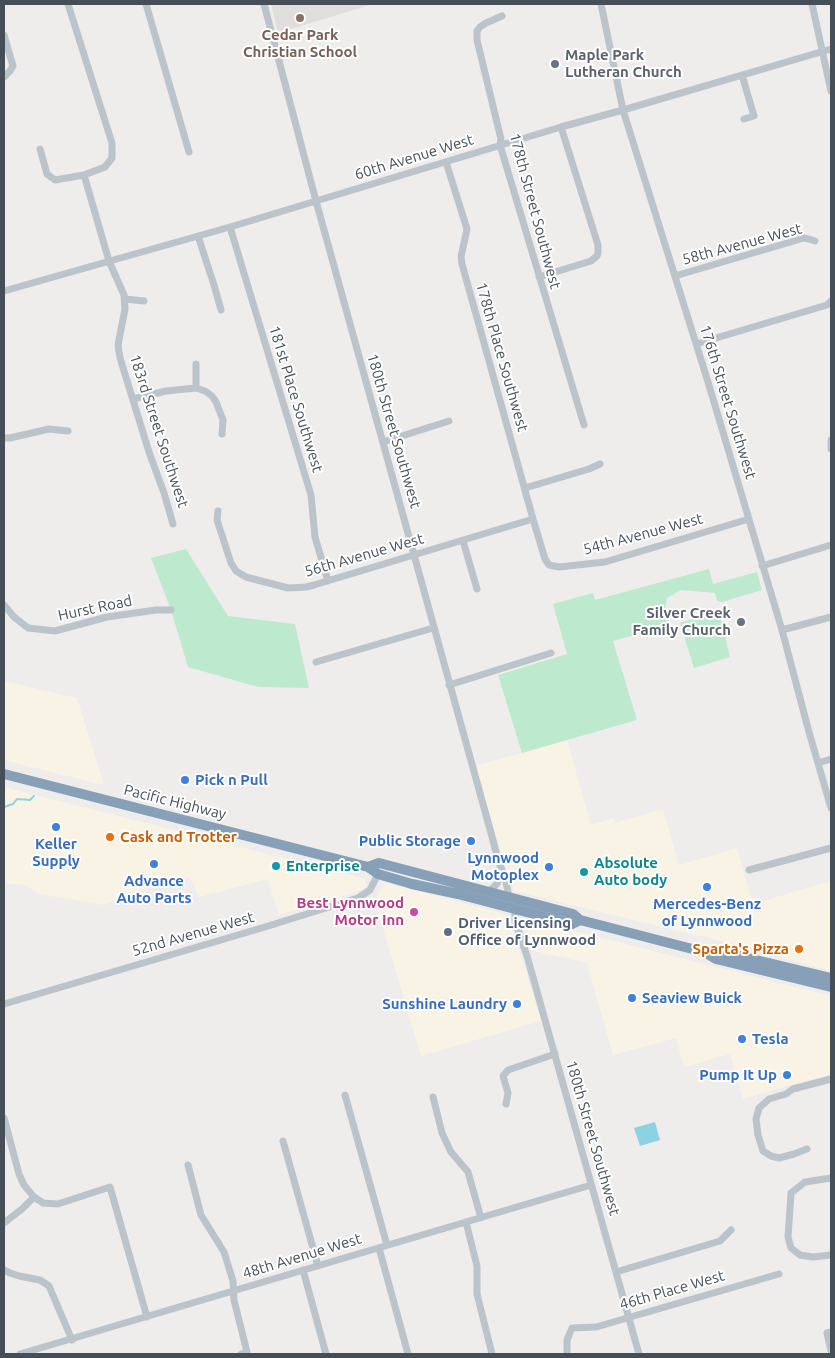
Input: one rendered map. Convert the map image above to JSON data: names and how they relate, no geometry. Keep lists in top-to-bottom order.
{
  "streets": {
    "highway": ["Pacific Highway"],
    "street": [
      "60th Avenue West",
      "178th Street Southwest",
      "58th Avenue West",
      "178th Place Southwest",
      "181st Place Southwest",
      "176th Street Southwest",
      "183rd Street Southwest",
      "180th Street Southwest",
      "54th Avenue West",
      "56th Avenue West",
      "Hurst Road",
      "52nd Avenue West",
      "48th Avenue West",
      "46th Place West"
    ]
  },
  "crossings": [
    ["60th Avenue West", "178th Street Southwest"],
    ["60th Avenue West", "178th Place Southwest"],
    ["60th Avenue West", "181st Place Southwest"],
    ["60th Avenue West", "176th Street Southwest"],
    ["60th Avenue West", "183rd Street Southwest"],
    ["60th Avenue West", "180th Street Southwest"],
    ["58th Avenue West", "176th Street Southwest"],
    ["178th Place Southwest", "54th Avenue West"],
    ["178th Place Southwest", "56th Avenue West"],
    ["181st Place Southwest", "56th Avenue West"],
    ["176th Street Southwest", "54th Avenue West"],
    ["180th Street Southwest", "56th Avenue West"],
    ["180th Street Southwest", "Pacific Highway"],
    ["180th Street Southwest", "48th Avenue West"],
    ["180th Street Southwest", "46th Place West"],
    ["Pacific Highway", "52nd Avenue West"]
  ],
  "places": [
    "Cedar Park Christian School",
    "Maple Park Lutheran Church",
    "Silver Creek Family Church",
    "Pick n Pull",
    "Keller Supply",
    "Cask and Trotter",
    "Public Storage",
    "Advance Auto Parts",
    "Enterprise",
    "Lynnwood Motoplex",
    "Absolute Auto body",
    "Mercedes-Benz of Lynnwood",
    "Best Lynnwood Motor Inn",
    "Driver Licensing Office of Lynnwood",
    "Sparta's Pizza",
    "Seaview Buick",
    "Sunshine Laundry",
    "Tesla",
    "Pump It Up"
  ]
}
